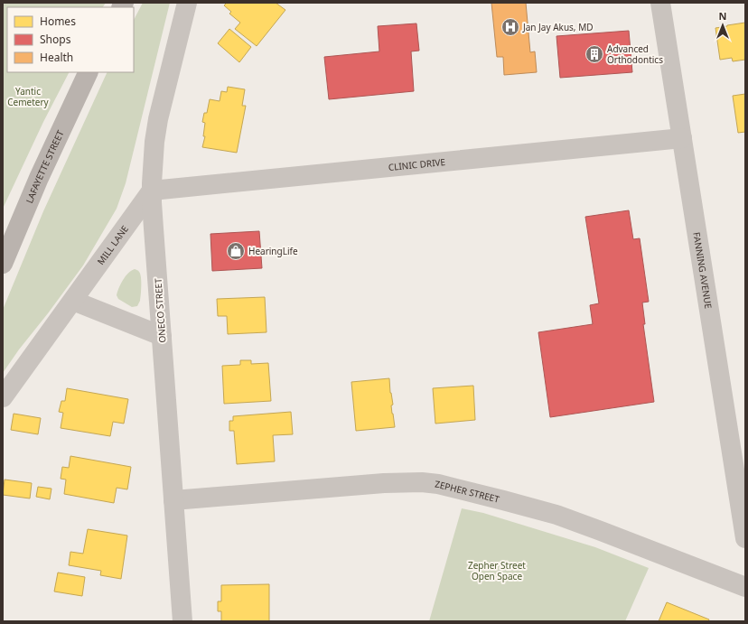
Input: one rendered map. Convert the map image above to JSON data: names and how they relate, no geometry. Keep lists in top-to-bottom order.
{
  "streets": {
    "street": [
      "CLINIC DRIVE",
      "LAFAYETTE STREET",
      "MILL LANE",
      "FANNING AVENUE",
      "ONECO STREET",
      "ZEPHER STREET"
    ]
  },
  "crossings": [
    ["CLINIC DRIVE", "MILL LANE"],
    ["CLINIC DRIVE", "FANNING AVENUE"],
    ["CLINIC DRIVE", "ONECO STREET"],
    ["MILL LANE", "ONECO STREET"],
    ["ONECO STREET", "ZEPHER STREET"]
  ],
  "parks": ["Yantic Cemetery", "Zepher Street Open Space"],
  "places": {
    "hospital": ["Jan Jay Akus, MD"],
    "building": ["Advanced Orthodontics"],
    "shop": ["HearingLife"]
  },
  "legend": ["Homes", "Shops", "Health"],
  "north": "top"
}
